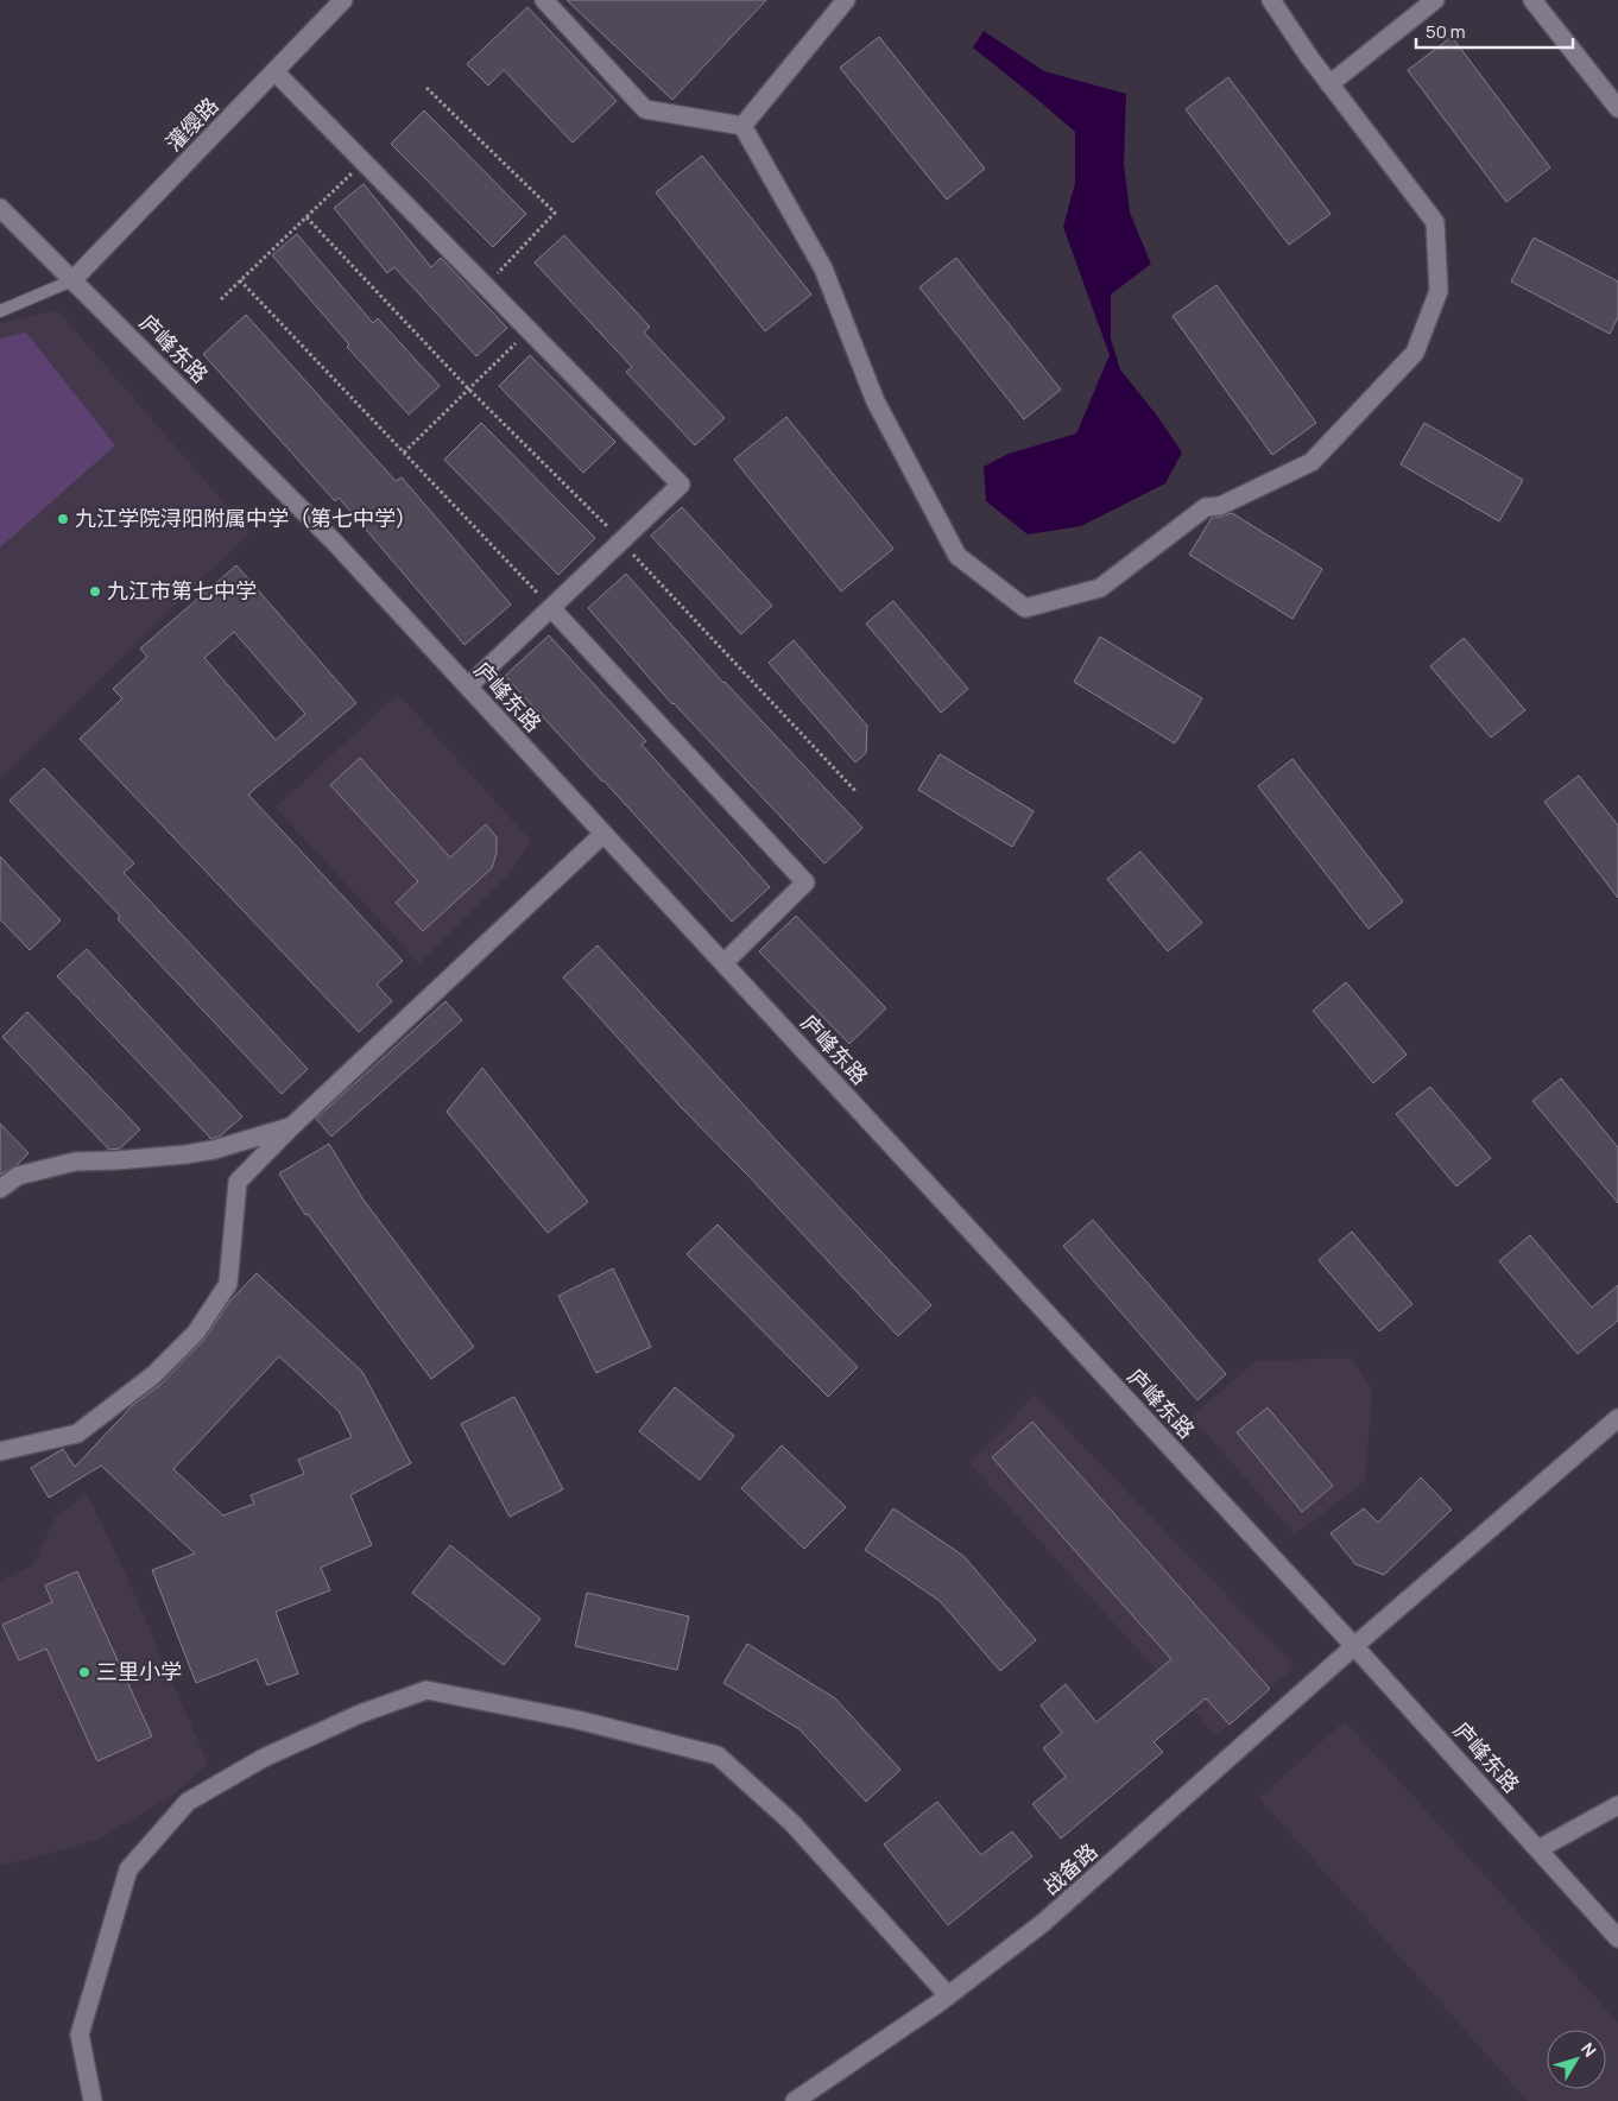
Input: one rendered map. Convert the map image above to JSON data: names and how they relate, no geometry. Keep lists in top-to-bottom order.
{
  "streets": {
    "street": ["灌缨路", "庐峰东路", "战备路"]
  },
  "crossings": [
    ["灌缨路", "庐峰东路"],
    ["庐峰东路", "战备路"]
  ],
  "places": ["九江学院浔阳附属中学（第七中学）", "九江市第七中学", "三里小学"],
  "scale_bar": "50 m",
  "north": "top right"
}
